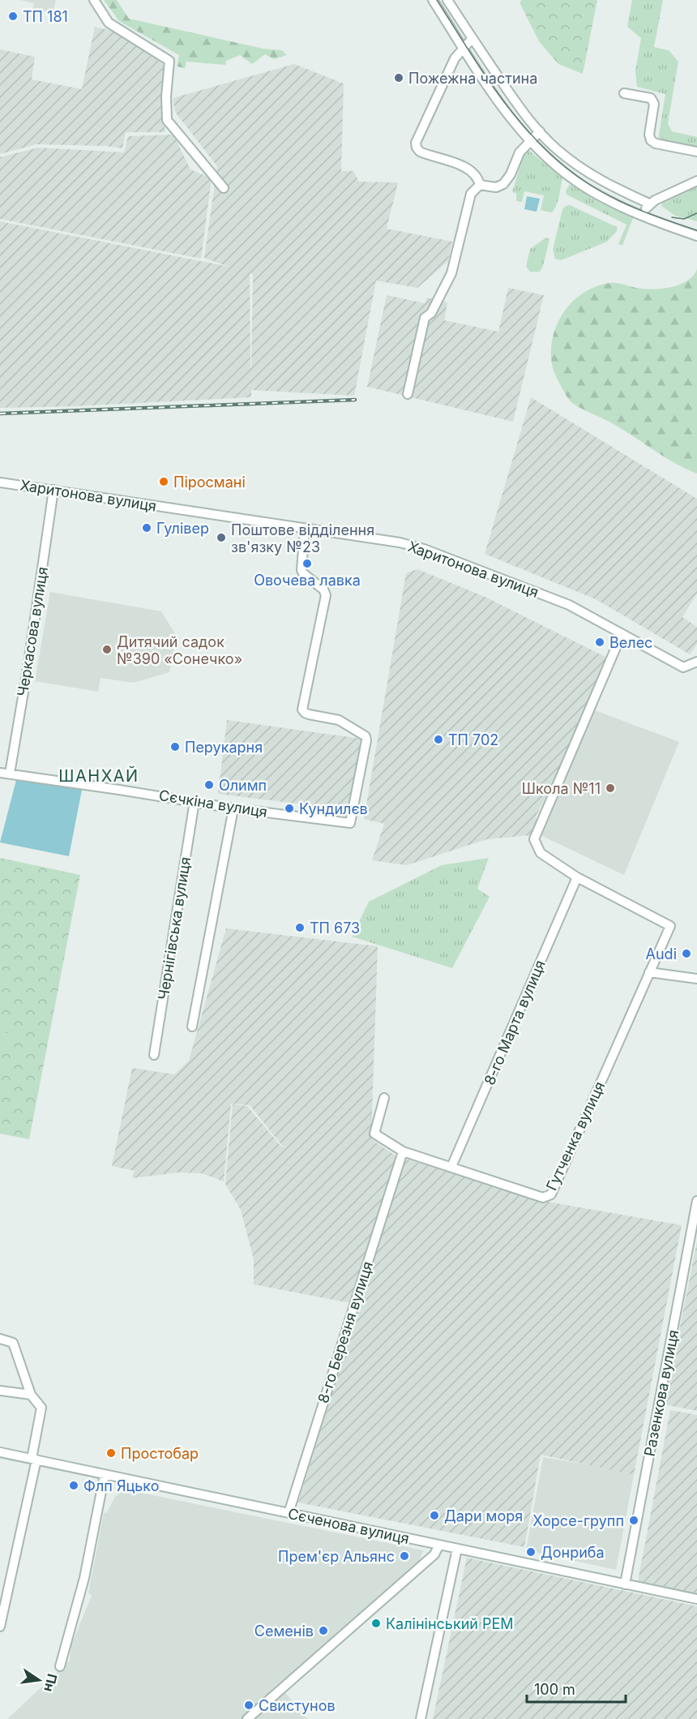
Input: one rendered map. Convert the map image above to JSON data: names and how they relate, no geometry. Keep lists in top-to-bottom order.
{
  "streets": {
    "street": [
      "Харитонова вулиця",
      "Черкасова вулиця",
      "Сєчкіна вулиця",
      "Чернігівська вулиця",
      "8-го Марта вулиця",
      "Гутченка вулиця",
      "8-го Березня вулиця",
      "Разенкова вулиця",
      "Сєченова вулиця"
    ]
  },
  "crossings": [
    ["Харитонова вулиця", "Черкасова вулиця"],
    ["Харитонова вулиця", "Сєчкіна вулиця"],
    ["Черкасова вулиця", "Сєчкіна вулиця"],
    ["Сєчкіна вулиця", "Чернігівська вулиця"],
    ["8-го Марта вулиця", "Гутченка вулиця"],
    ["Гутченка вулиця", "8-го Березня вулиця"],
    ["8-го Березня вулиця", "Сєченова вулиця"],
    ["Разенкова вулиця", "Сєченова вулиця"]
  ],
  "districts": ["ШАНХАЙ"],
  "places": [
    "ТП 181",
    "Пожежна частина",
    "Піросмані",
    "Гулівер",
    "Поштове відділення зв'язку №23",
    "Овочева лавка",
    "Велес",
    "Дитячий садок №390 «Сонечко»",
    "ТП 702",
    "Перукарня",
    "Олимп",
    "Школа №11",
    "Кундилєв",
    "ТП 673",
    "Audi",
    "Простобар",
    "Флп Яцько",
    "Дари моря",
    "Хорсе-групп",
    "Донриба",
    "Прем'єр Альянс",
    "Калінінський РЕМ",
    "Семенів",
    "Свистунов"
  ],
  "scale_bar": "100 m",
  "north": "right"
}
